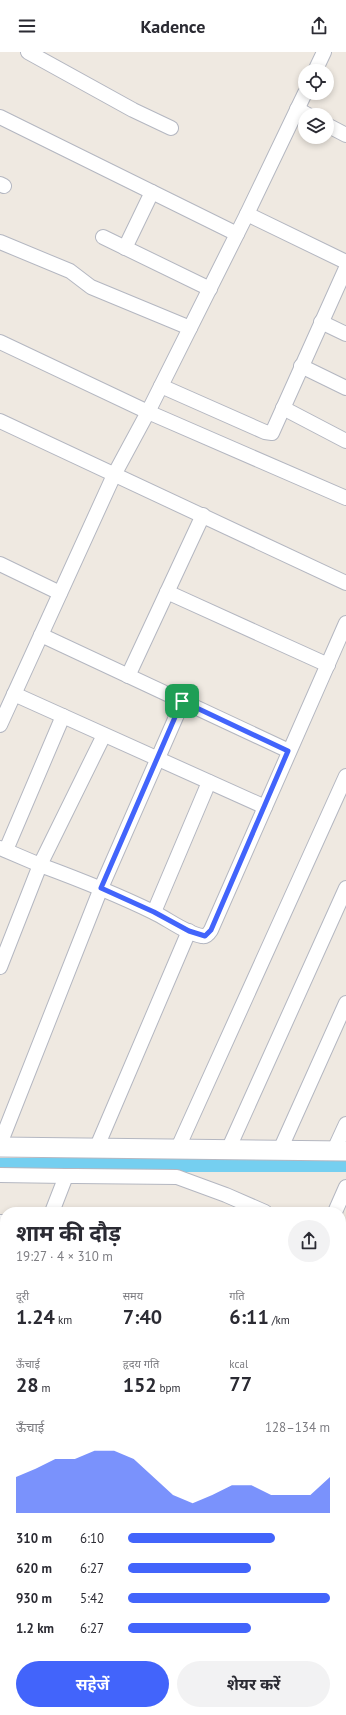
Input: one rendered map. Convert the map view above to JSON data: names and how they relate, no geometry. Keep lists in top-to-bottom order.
{
  "page": {
    "header": "Kadence",
    "heading": ["शाम की दौड़", "19:27 · 4 × 310 m"],
    "stats": [
      ["दूरी", "1.24 km"],
      ["समय", "7:40"],
      ["गति", "6:11 /km"],
      ["ऊँचाई", "28 m"],
      ["हृदय गति", "152 bpm"],
      ["kcal", "77"]
    ],
    "chart": ["ऊँचाई", "128–134 m"],
    "list": [
      {
        "name": "310 m",
        "note": "6:10"
      },
      {
        "name": "620 m",
        "note": "6:27"
      },
      {
        "name": "930 m",
        "note": "5:42"
      },
      {
        "name": "1.2 km",
        "note": "6:27"
      }
    ],
    "buttons": ["सहेजें", "शेयर करें"]
  }
}
